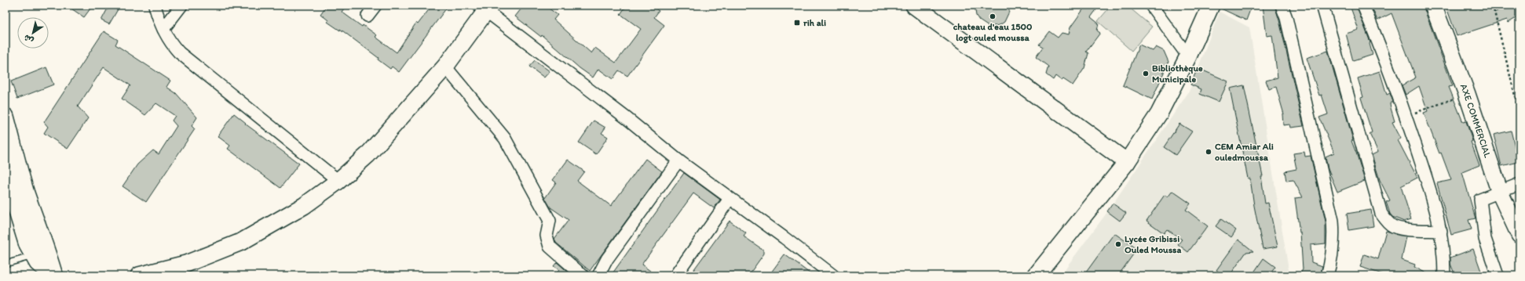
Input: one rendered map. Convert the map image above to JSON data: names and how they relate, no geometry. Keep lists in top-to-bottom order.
{
  "streets": {
    "street": ["AXE COMMERCIAL"]
  },
  "places": {
    "other": [
      "chateau d'eau 1500 logt ouled moussa",
      "Bibliothèque Municipale",
      "CEM Amiar Ali ouledmoussa",
      "Lycée Gribissi Ouled Moussa"
    ],
    "transit": ["rih ali"]
  },
  "north": "bottom left"
}
